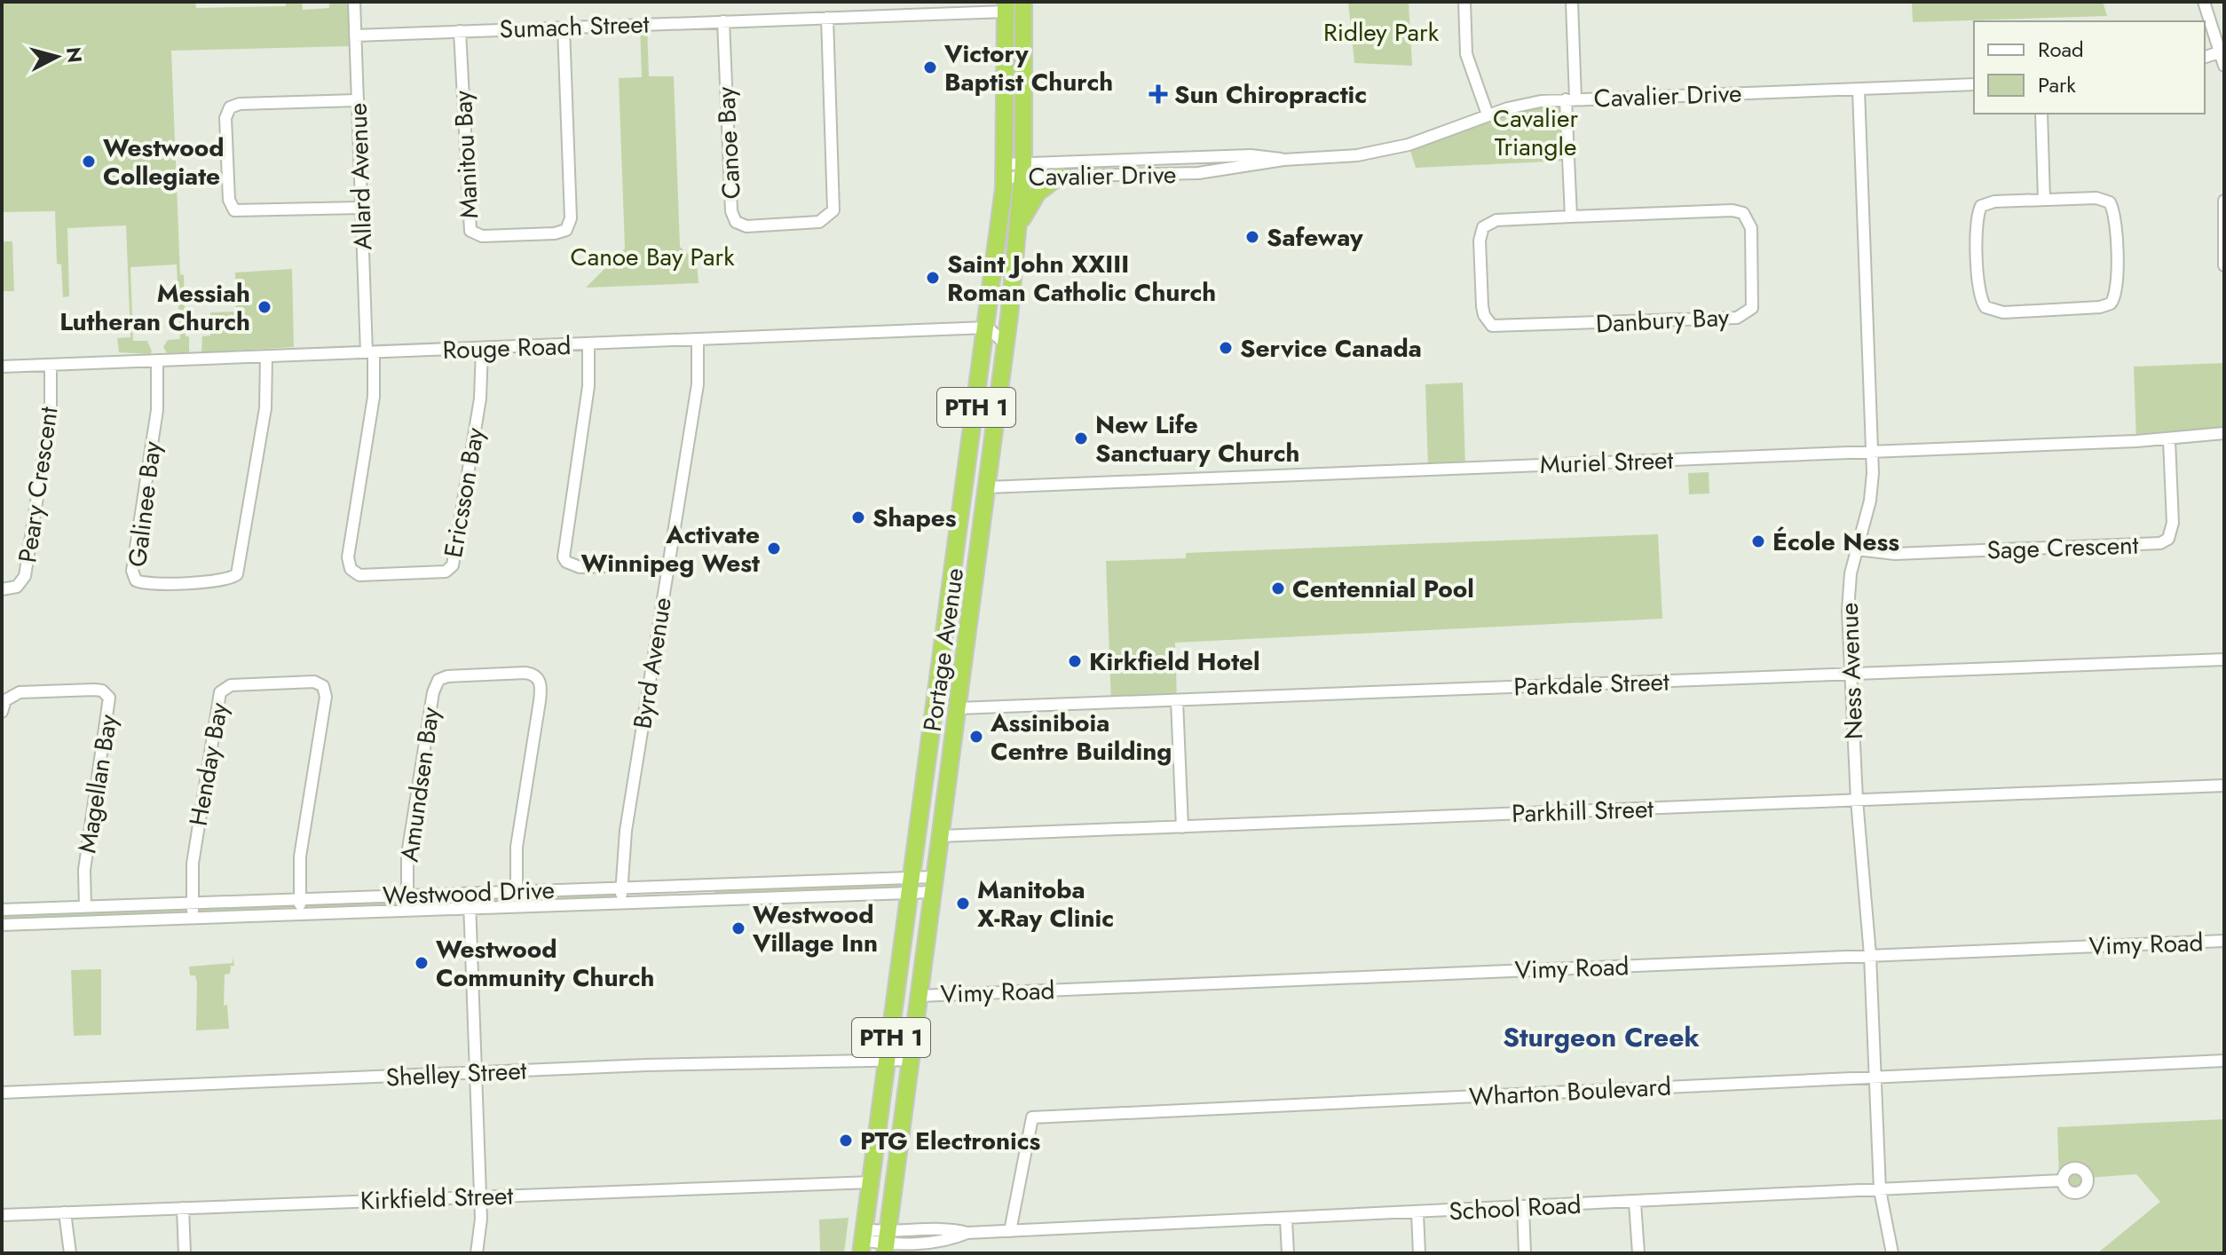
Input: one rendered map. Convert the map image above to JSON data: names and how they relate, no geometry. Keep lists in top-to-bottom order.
{
  "streets": {
    "highway": ["PTH 1", "Portage Avenue"],
    "street": [
      "Sumach Street",
      "Cavalier Drive",
      "Canoe Bay",
      "Manitou Bay",
      "Allard Avenue",
      "Danbury Bay",
      "Rouge Road",
      "Muriel Street",
      "Peary Crescent",
      "Ericsson Bay",
      "Galinee Bay",
      "Sage Crescent",
      "Byrd Avenue",
      "Ness Avenue",
      "Parkdale Street",
      "Henday Bay",
      "Magellan Bay",
      "Amundsen Bay",
      "Parkhill Street",
      "Westwood Drive",
      "Vimy Road",
      "Shelley Street",
      "Wharton Boulevard",
      "Kirkfield Street",
      "School Road"
    ]
  },
  "crossings": [
    ["Sumach Street", "Canoe Bay"],
    ["Sumach Street", "Manitou Bay"],
    ["Sumach Street", "Allard Avenue"],
    ["Sumach Street", "Portage Avenue"],
    ["Cavalier Drive", "Portage Avenue"],
    ["Cavalier Drive", "Ness Avenue"],
    ["Allard Avenue", "Rouge Road"],
    ["Allard Avenue", "Ericsson Bay"],
    ["Rouge Road", "Peary Crescent"],
    ["Rouge Road", "Ericsson Bay"],
    ["Rouge Road", "Galinee Bay"],
    ["Rouge Road", "Portage Avenue"],
    ["Rouge Road", "Byrd Avenue"],
    ["Muriel Street", "Sage Crescent"],
    ["Muriel Street", "Portage Avenue"],
    ["Muriel Street", "Ness Avenue"],
    ["Sage Crescent", "Ness Avenue"],
    ["Portage Avenue", "Parkdale Street"],
    ["Portage Avenue", "Parkhill Street"],
    ["Portage Avenue", "Westwood Drive"],
    ["Portage Avenue", "Vimy Road"],
    ["Portage Avenue", "Shelley Street"],
    ["Portage Avenue", "Kirkfield Street"],
    ["Portage Avenue", "School Road"],
    ["Byrd Avenue", "Westwood Drive"],
    ["Ness Avenue", "Parkdale Street"],
    ["Ness Avenue", "Parkhill Street"],
    ["Ness Avenue", "Vimy Road"],
    ["Ness Avenue", "Wharton Boulevard"],
    ["Ness Avenue", "School Road"],
    ["Henday Bay", "Westwood Drive"],
    ["Magellan Bay", "Westwood Drive"],
    ["Amundsen Bay", "Westwood Drive"],
    ["Wharton Boulevard", "School Road"]
  ],
  "districts": ["Sturgeon Creek"],
  "parks": ["Ridley Park", "Cavalier Triangle", "Canoe Bay Park"],
  "places": {
    "other": [
      "Victory Baptist Church",
      "Westwood Collegiate",
      "Safeway",
      "Saint John XXIII Roman Catholic Church",
      "Messiah Lutheran Church",
      "Service Canada",
      "New Life Sanctuary Church",
      "Shapes",
      "École Ness",
      "Activate Winnipeg West",
      "Centennial Pool",
      "Kirkfield Hotel",
      "Assiniboia Centre Building",
      "Manitoba X-Ray Clinic",
      "Westwood Village Inn",
      "Westwood Community Church",
      "PTG Electronics"
    ],
    "health": ["Sun Chiropractic"]
  },
  "legend": ["Road", "Park"],
  "north": "right"
}
